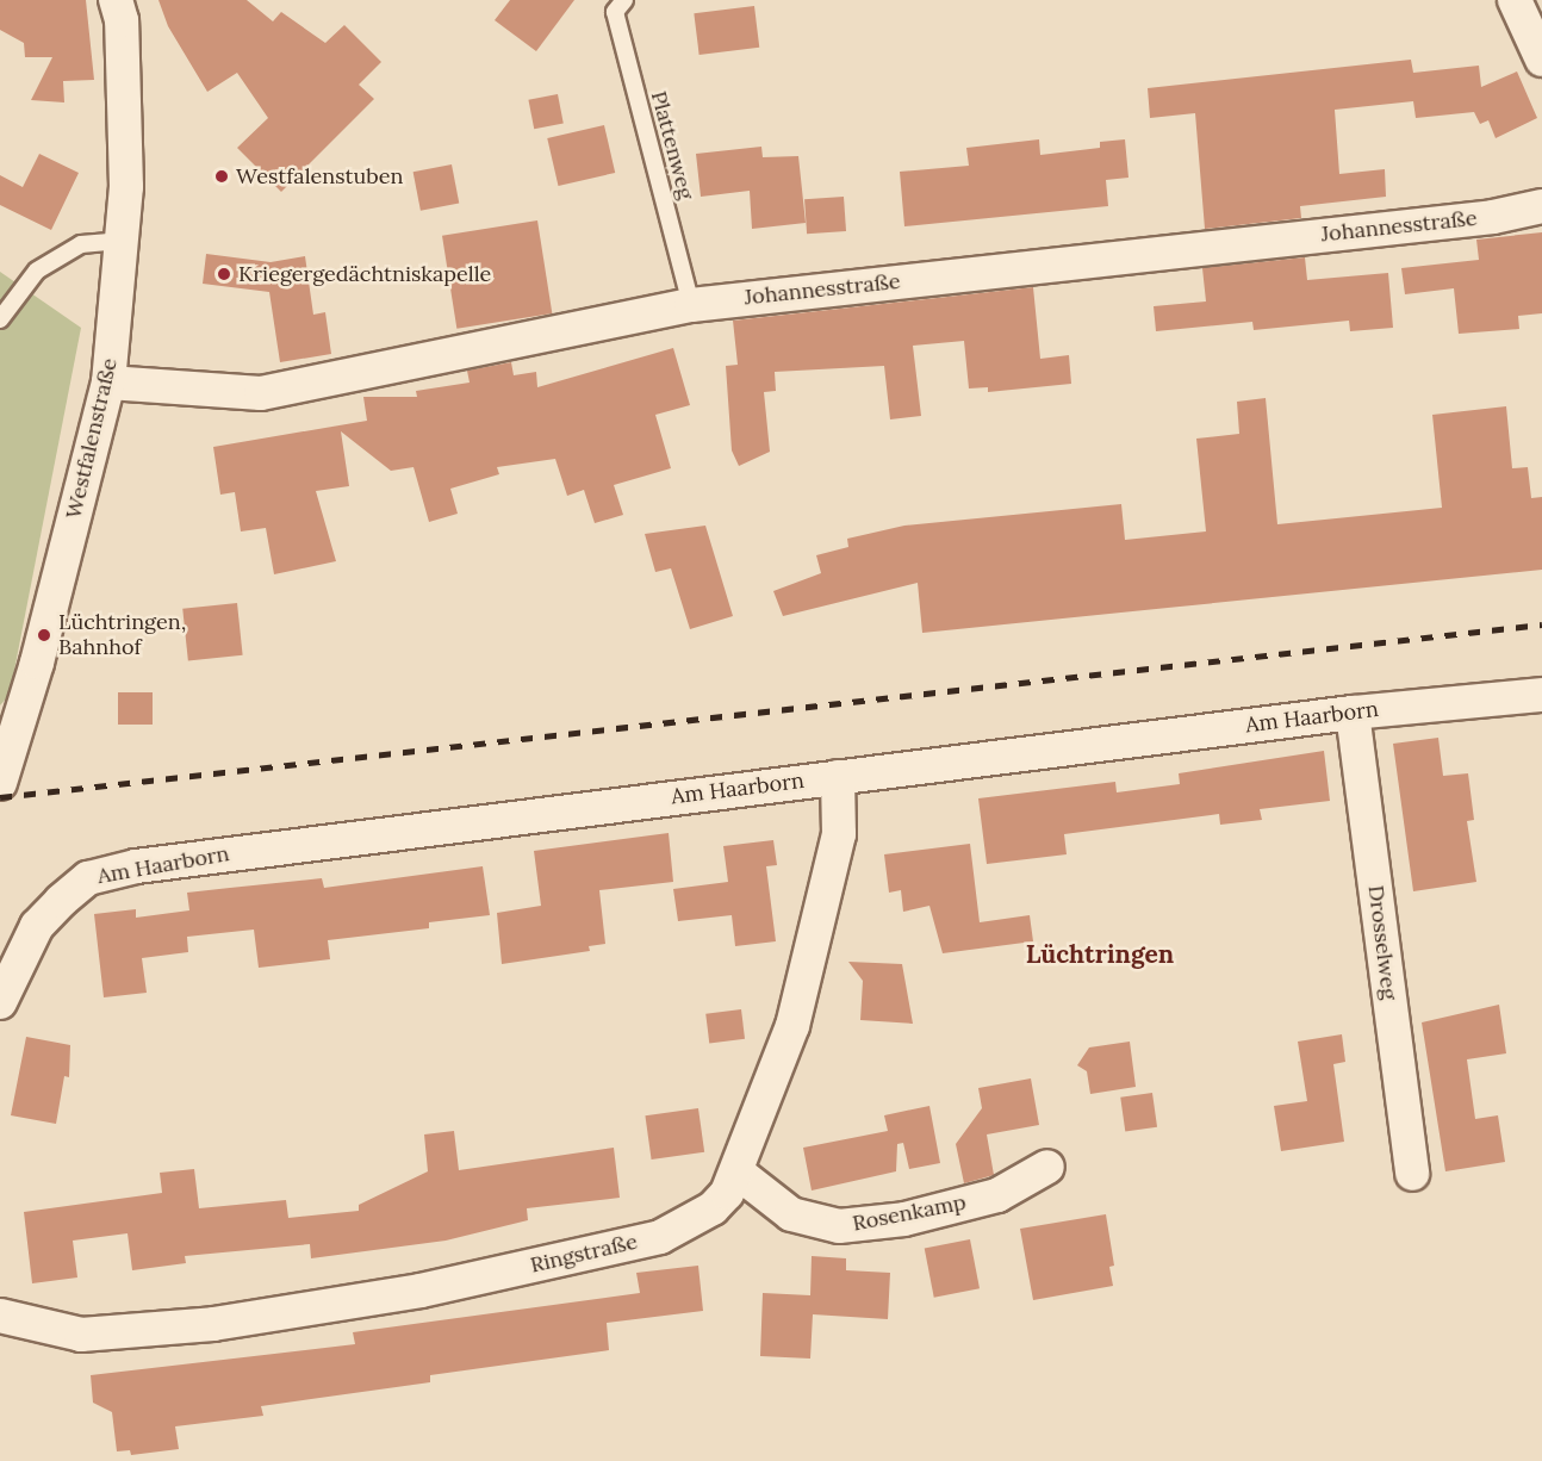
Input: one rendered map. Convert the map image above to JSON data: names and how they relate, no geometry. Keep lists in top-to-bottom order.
{
  "streets": {
    "street": [
      "Johannesstraße",
      "Westfalenstraße",
      "Am Haarborn",
      "Drosselweg",
      "Rosenkamp",
      "Ringstraße"
    ],
    "lane": ["Plattenweg"]
  },
  "crossings": [
    ["Plattenweg", "Johannesstraße"],
    ["Johannesstraße", "Westfalenstraße"],
    ["Am Haarborn", "Drosselweg"],
    ["Am Haarborn", "Ringstraße"],
    ["Rosenkamp", "Ringstraße"]
  ],
  "districts": ["Lüchtringen"],
  "places": ["Westfalenstuben", "Kriegergedächtniskapelle", "Lüchtringen, Bahnhof"]
}
